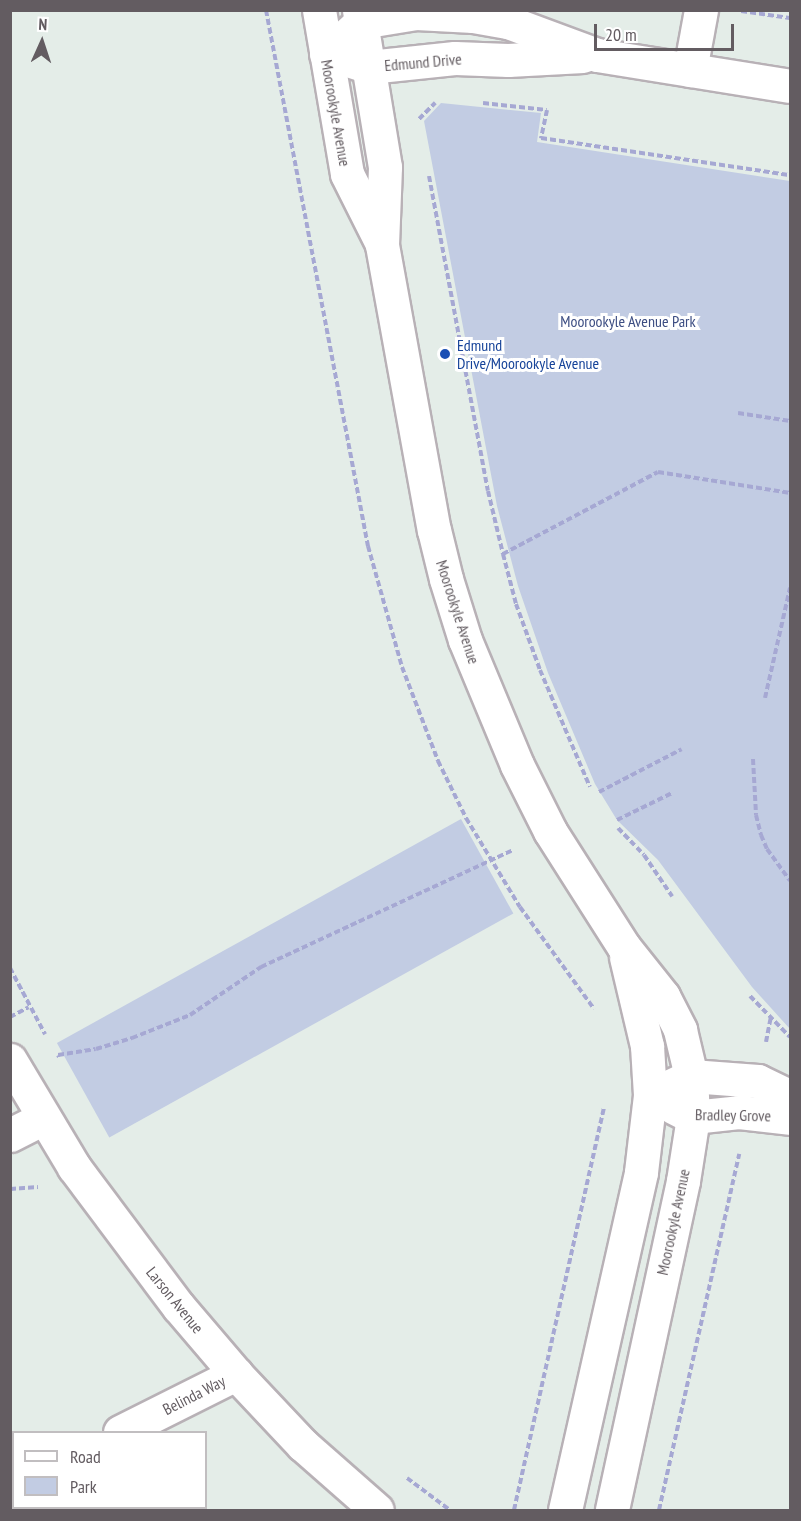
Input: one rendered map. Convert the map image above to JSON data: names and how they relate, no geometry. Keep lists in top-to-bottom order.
{
  "streets": {
    "street": [
      "Edmund Drive",
      "Moorookyle Avenue",
      "Bradley Grove",
      "Larson Avenue",
      "Belinda Way"
    ]
  },
  "crossings": [
    ["Edmund Drive", "Moorookyle Avenue"],
    ["Moorookyle Avenue", "Bradley Grove"],
    ["Larson Avenue", "Belinda Way"]
  ],
  "parks": ["Moorookyle Avenue Park"],
  "places": ["Edmund Drive/Moorookyle Avenue"],
  "legend": ["Road", "Park"],
  "scale_bar": "20 m",
  "north": "top"
}
